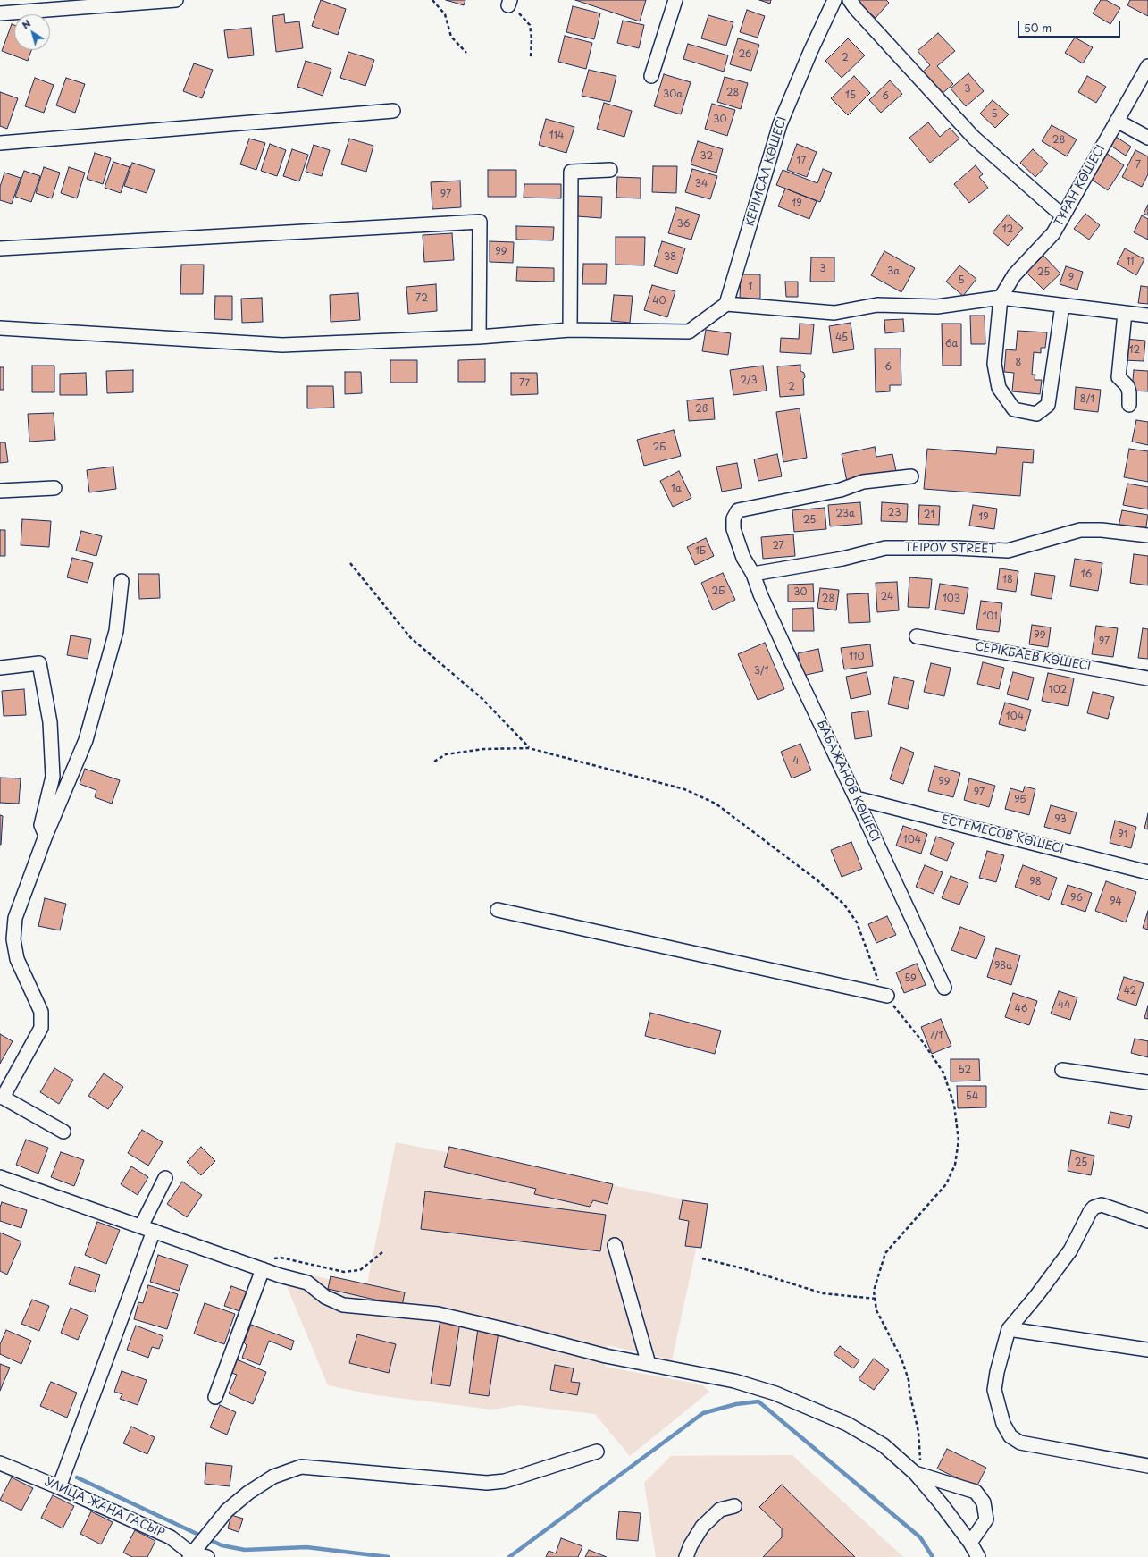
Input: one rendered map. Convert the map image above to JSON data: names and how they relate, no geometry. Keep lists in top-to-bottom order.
{
  "streets": {
    "street": [
      "КЕРІМСАЛ КӨШЕСІ",
      "ТҰРАН КӨШЕСІ",
      "TEIPOV STREET",
      "СЕРІКБАЕВ КӨШЕСІ",
      "БАБАЖАНОВ КӨШЕСІ",
      "ЕСТЕМЕСОВ КӨШЕСІ",
      "УЛИЦА ЖАНА ГАСЫР"
    ]
  },
  "crossings": [
    ["TEIPOV STREET", "БАБАЖАНОВ КӨШЕСІ"],
    ["БАБАЖАНОВ КӨШЕСІ", "ЕСТЕМЕСОВ КӨШЕСІ"]
  ],
  "house_numbers": [
    "26",
    "2",
    "3",
    "28",
    "30а",
    "15",
    "6",
    "5",
    "30",
    "114",
    "28",
    "32",
    "17",
    "7",
    "34",
    "97",
    "19",
    "36",
    "12",
    "99",
    "38",
    "11",
    "3",
    "3а",
    "25",
    "9",
    "5",
    "1",
    "72",
    "40",
    "45",
    "6а",
    "12",
    "8",
    "6",
    "2/3",
    "77",
    "2",
    "8/1",
    "2в",
    "2Б",
    "1а",
    "23",
    "23а",
    "21",
    "19",
    "25",
    "27",
    "1Б",
    "16",
    "18",
    "2Б",
    "30",
    "24",
    "28",
    "103",
    "101",
    "99",
    "97",
    "110",
    "3/1",
    "102",
    "104",
    "4",
    "99",
    "97",
    "95",
    "93",
    "91",
    "104",
    "98",
    "96",
    "94",
    "98а",
    "59",
    "42",
    "44",
    "46",
    "7/1",
    "52",
    "54",
    "25"
  ],
  "scale_bar": "50 m",
  "north": "top left"
}
